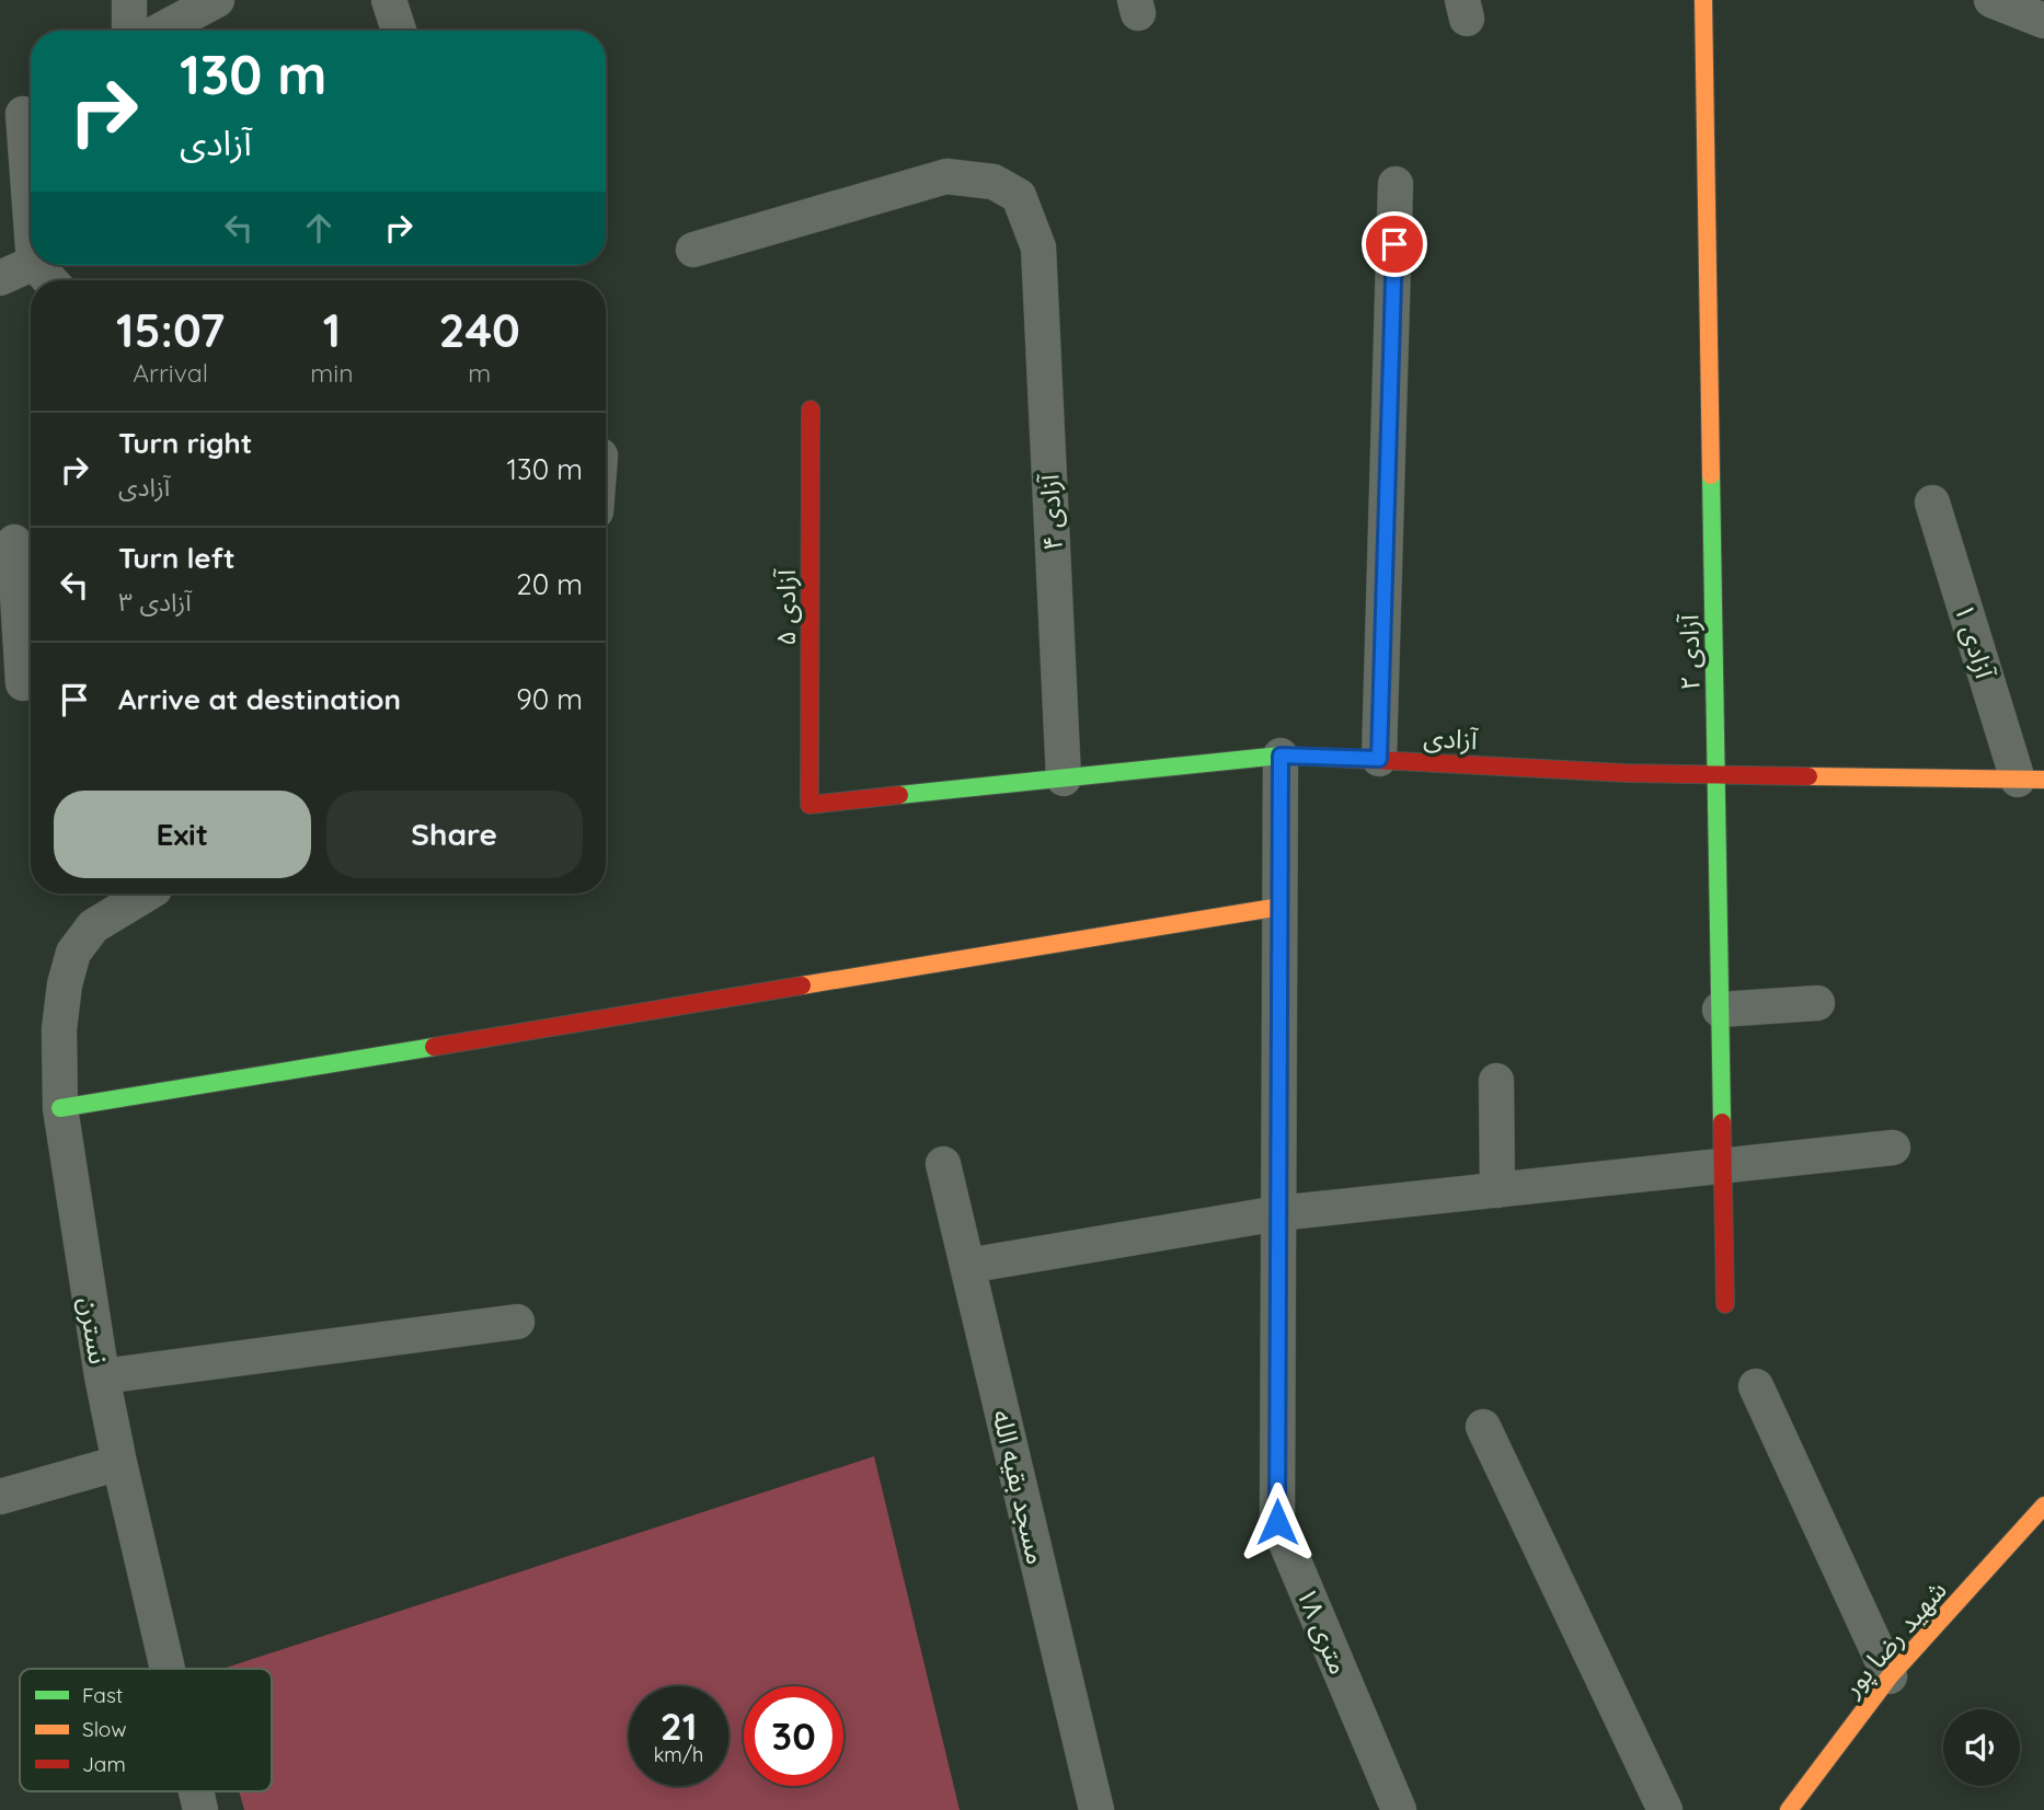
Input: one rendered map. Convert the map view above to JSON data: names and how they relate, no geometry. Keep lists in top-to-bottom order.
{
  "streets": {
    "street": [
      "آزادی ۴",
      "آزادی ۵",
      "آزادی ۱",
      "آزادی ۲",
      "آزادی",
      "نسترن",
      "مسجد بقیه الله",
      "۱۸ متری",
      "شهید رضا پور"
    ]
  },
  "crossings": [
    ["آزادی ۴", "آزادی"],
    ["آزادی ۵", "آزادی"],
    ["آزادی ۱", "آزادی"],
    ["آزادی ۲", "آزادی"],
    ["آزادی", "۱۸ متری"]
  ],
  "legend": ["Fast", "Slow", "Jam"],
  "page": {
    "turn": ["130 m", "آزادی"],
    "eta": [
      "15:07",
      "Arrival",
      "1",
      "min",
      "240",
      "m"
    ],
    "list": [
      {
        "name": "Turn right",
        "note": "آزادی",
        "value": "130 m"
      },
      {
        "name": "Turn left",
        "note": "آزادی ۳",
        "value": "20 m"
      },
      {
        "name": "Arrive at destination",
        "value": "90 m"
      }
    ],
    "buttons": ["Exit", "Share"],
    "speed": "21 km/h",
    "limit": "30"
  }
}
